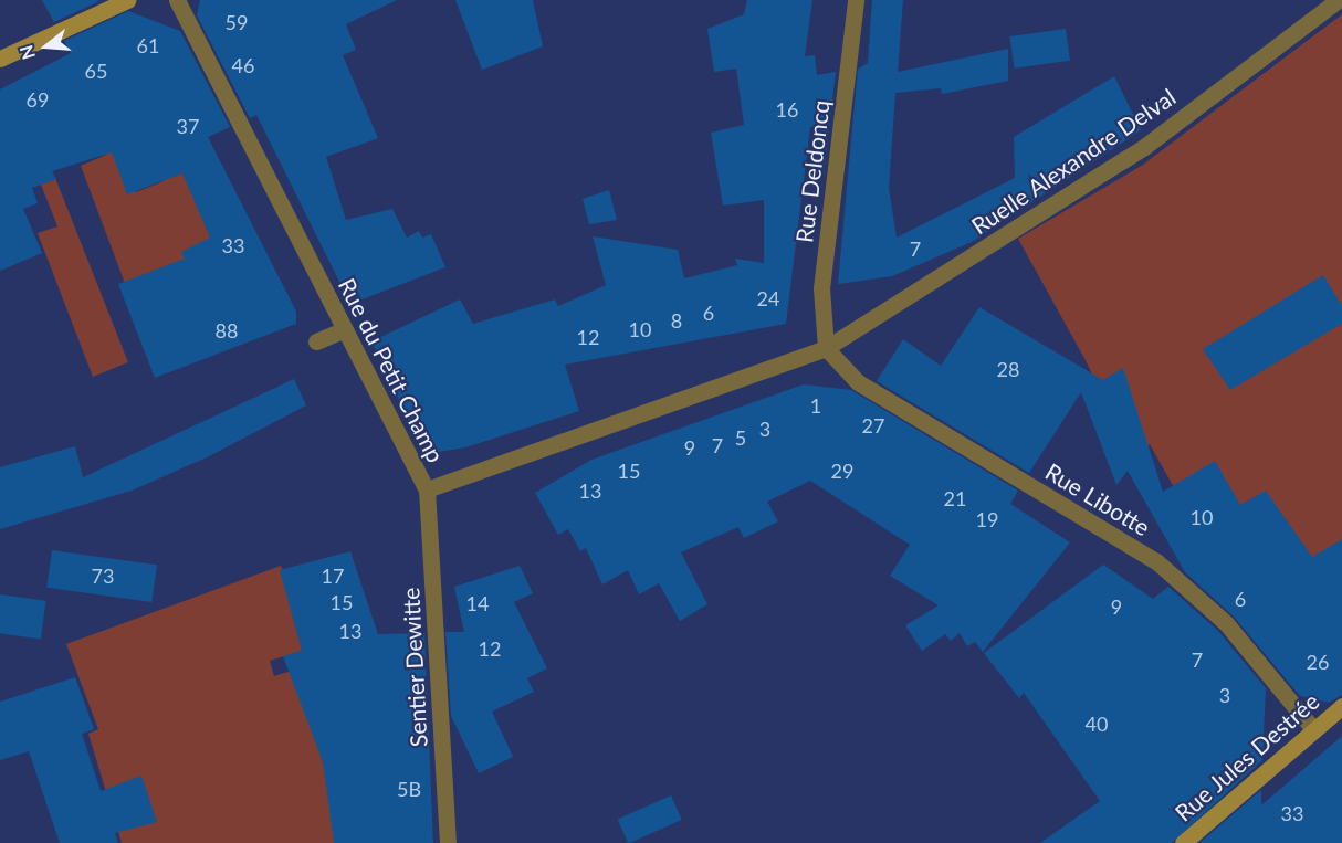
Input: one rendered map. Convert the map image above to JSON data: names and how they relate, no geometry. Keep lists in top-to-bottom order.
{
  "streets": {
    "street": [
      "Ruelle Alexandre Delval",
      "Rue Deldoncq",
      "Rue du Petit Champ",
      "Rue Libotte",
      "Sentier Dewitte",
      "Rue Jules Destrée"
    ]
  },
  "crossings": [
    ["Ruelle Alexandre Delval", "Rue Deldoncq"],
    ["Ruelle Alexandre Delval", "Rue du Petit Champ"],
    ["Ruelle Alexandre Delval", "Rue Libotte"],
    ["Rue Deldoncq", "Rue du Petit Champ"],
    ["Rue Deldoncq", "Rue Libotte"],
    ["Rue du Petit Champ", "Rue Libotte"],
    ["Rue du Petit Champ", "Sentier Dewitte"],
    ["Rue Libotte", "Rue Jules Destrée"]
  ],
  "house_numbers": [
    "59",
    "61",
    "46",
    "65",
    "69",
    "16",
    "37",
    "33",
    "7",
    "24",
    "6",
    "8",
    "10",
    "88",
    "12",
    "28",
    "1",
    "27",
    "3",
    "5",
    "7",
    "9",
    "15",
    "29",
    "13",
    "21",
    "10",
    "19",
    "73",
    "17",
    "6",
    "15",
    "14",
    "9",
    "13",
    "12",
    "7",
    "26",
    "3",
    "40",
    "5B",
    "33"
  ],
  "north": "left"
}
